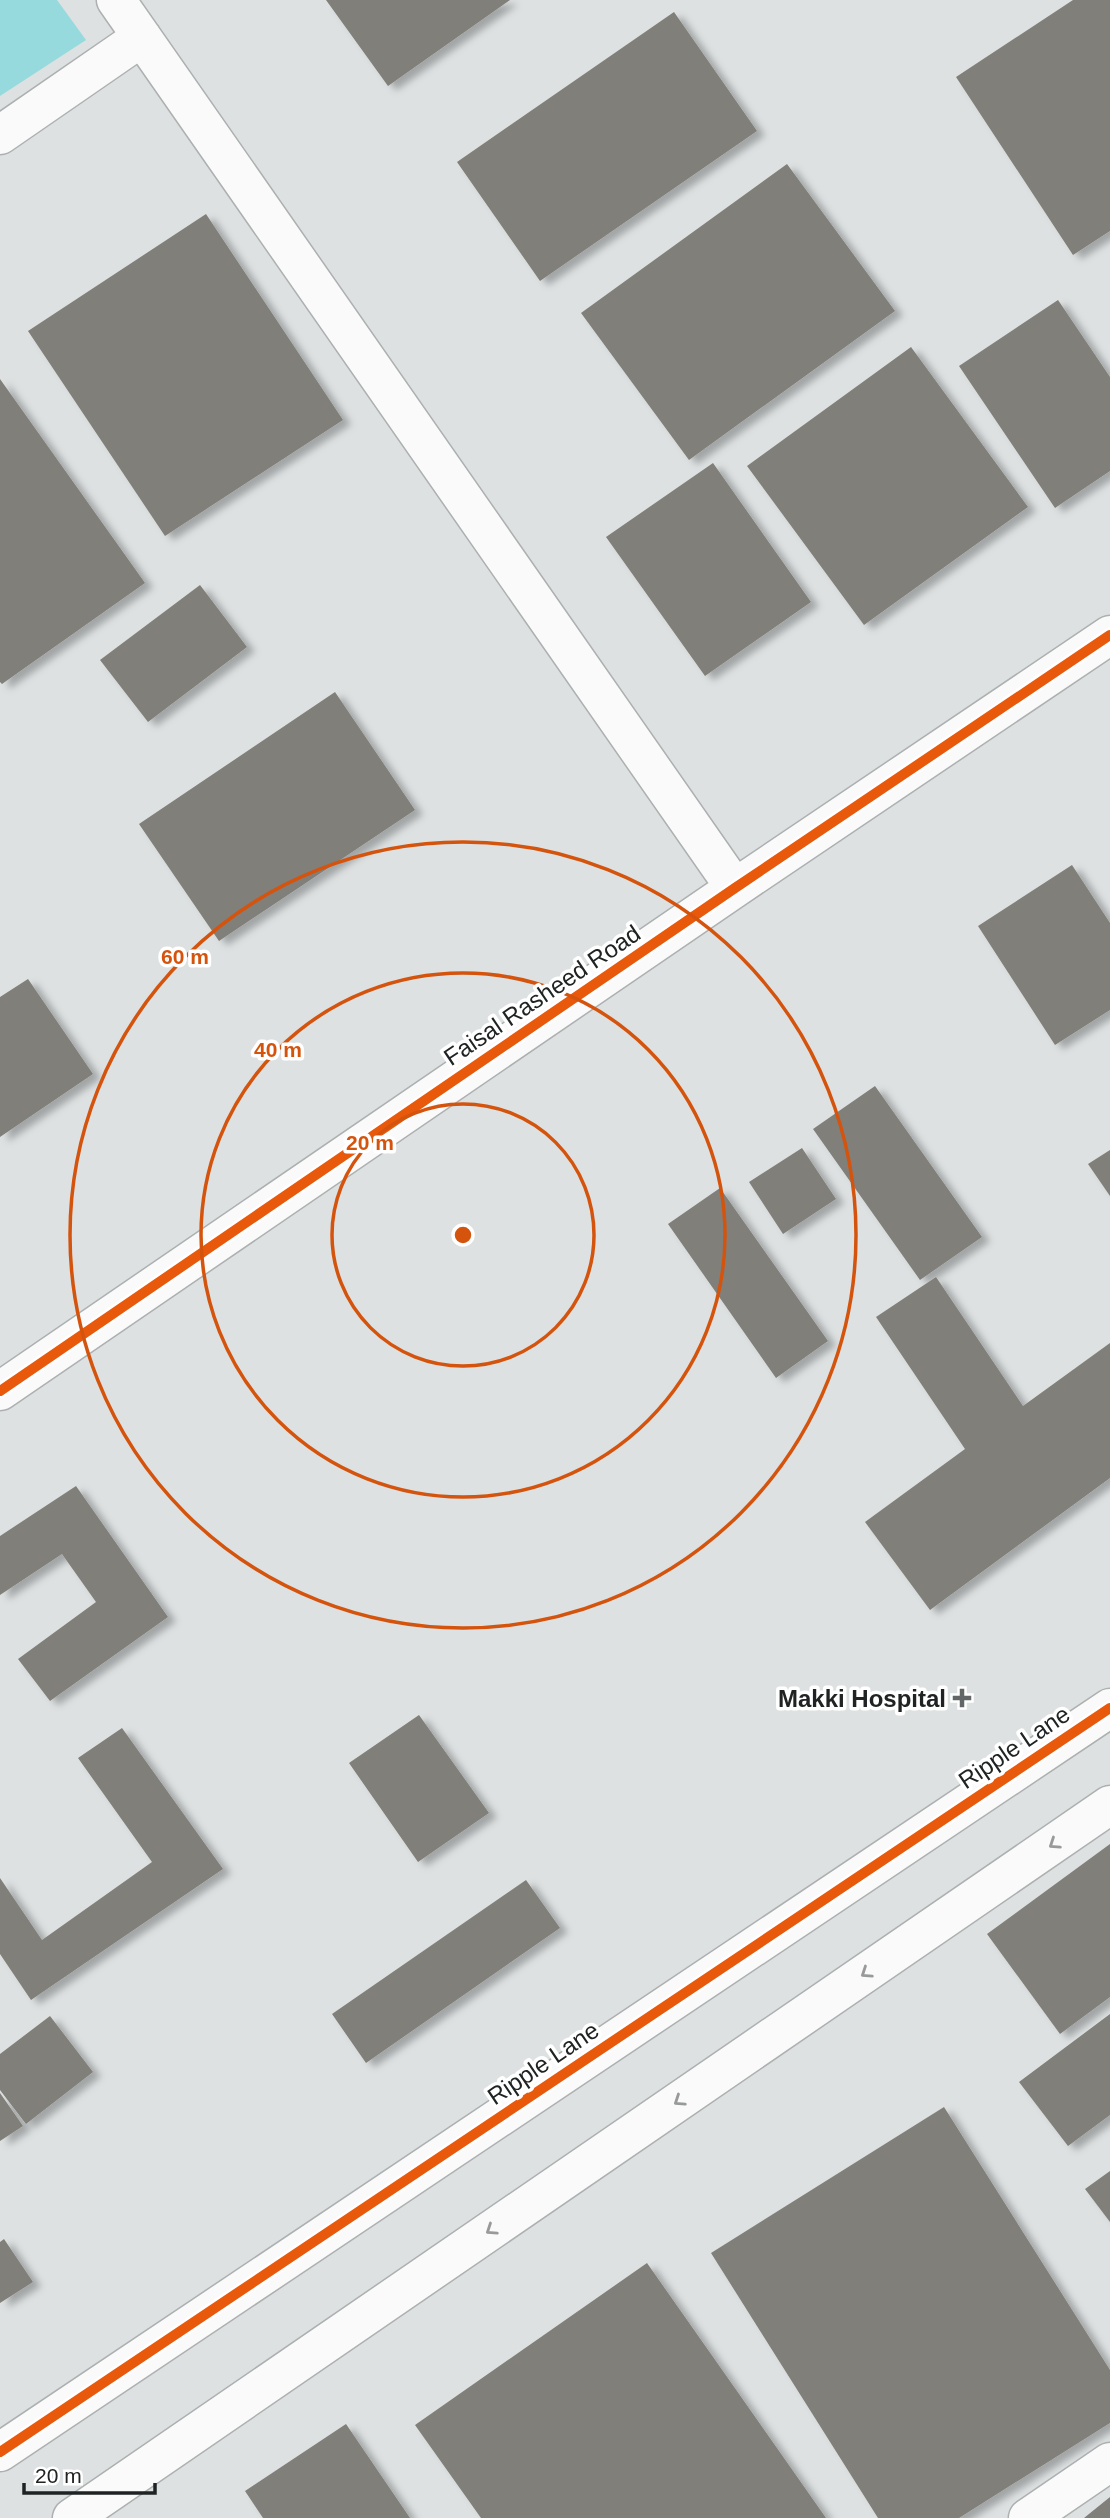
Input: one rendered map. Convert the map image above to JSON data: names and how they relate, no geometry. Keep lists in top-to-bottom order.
{
  "streets": {
    "street": ["Faisal Rasheed Road", "Ripple Lane"]
  },
  "places": {
    "health": ["Makki Hospital"]
  },
  "scale_bar": "20 m",
  "rings": ["60 m", "40 m", "20 m"]
}
